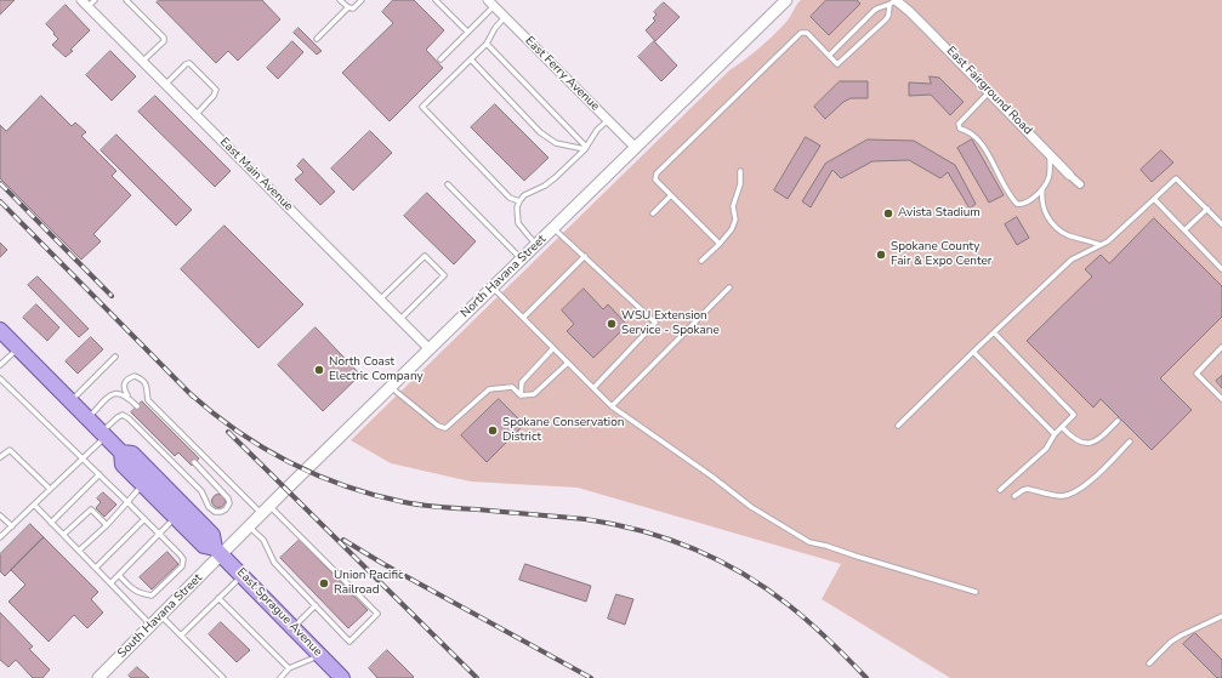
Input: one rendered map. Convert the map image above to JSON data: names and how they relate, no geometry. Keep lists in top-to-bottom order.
{
  "streets": {
    "main road": ["East Sprague Avenue"],
    "street": [
      "East Ferry Avenue",
      "East Fairground Road",
      "East Main Avenue",
      "North Havana Street",
      "South Havana Street"
    ]
  },
  "crossings": [
    ["East Ferry Avenue", "North Havana Street"],
    ["East Main Avenue", "North Havana Street"],
    ["North Havana Street", "East Sprague Avenue"],
    ["North Havana Street", "South Havana Street"],
    ["East Sprague Avenue", "South Havana Street"]
  ],
  "places": [
    "Avista Stadium",
    "Spokane County Fair & Expo Center",
    "WSU Extension Service - Spokane",
    "North Coast Electric Company",
    "Spokane Conservation District",
    "Union Pacific Railroad"
  ]
}
